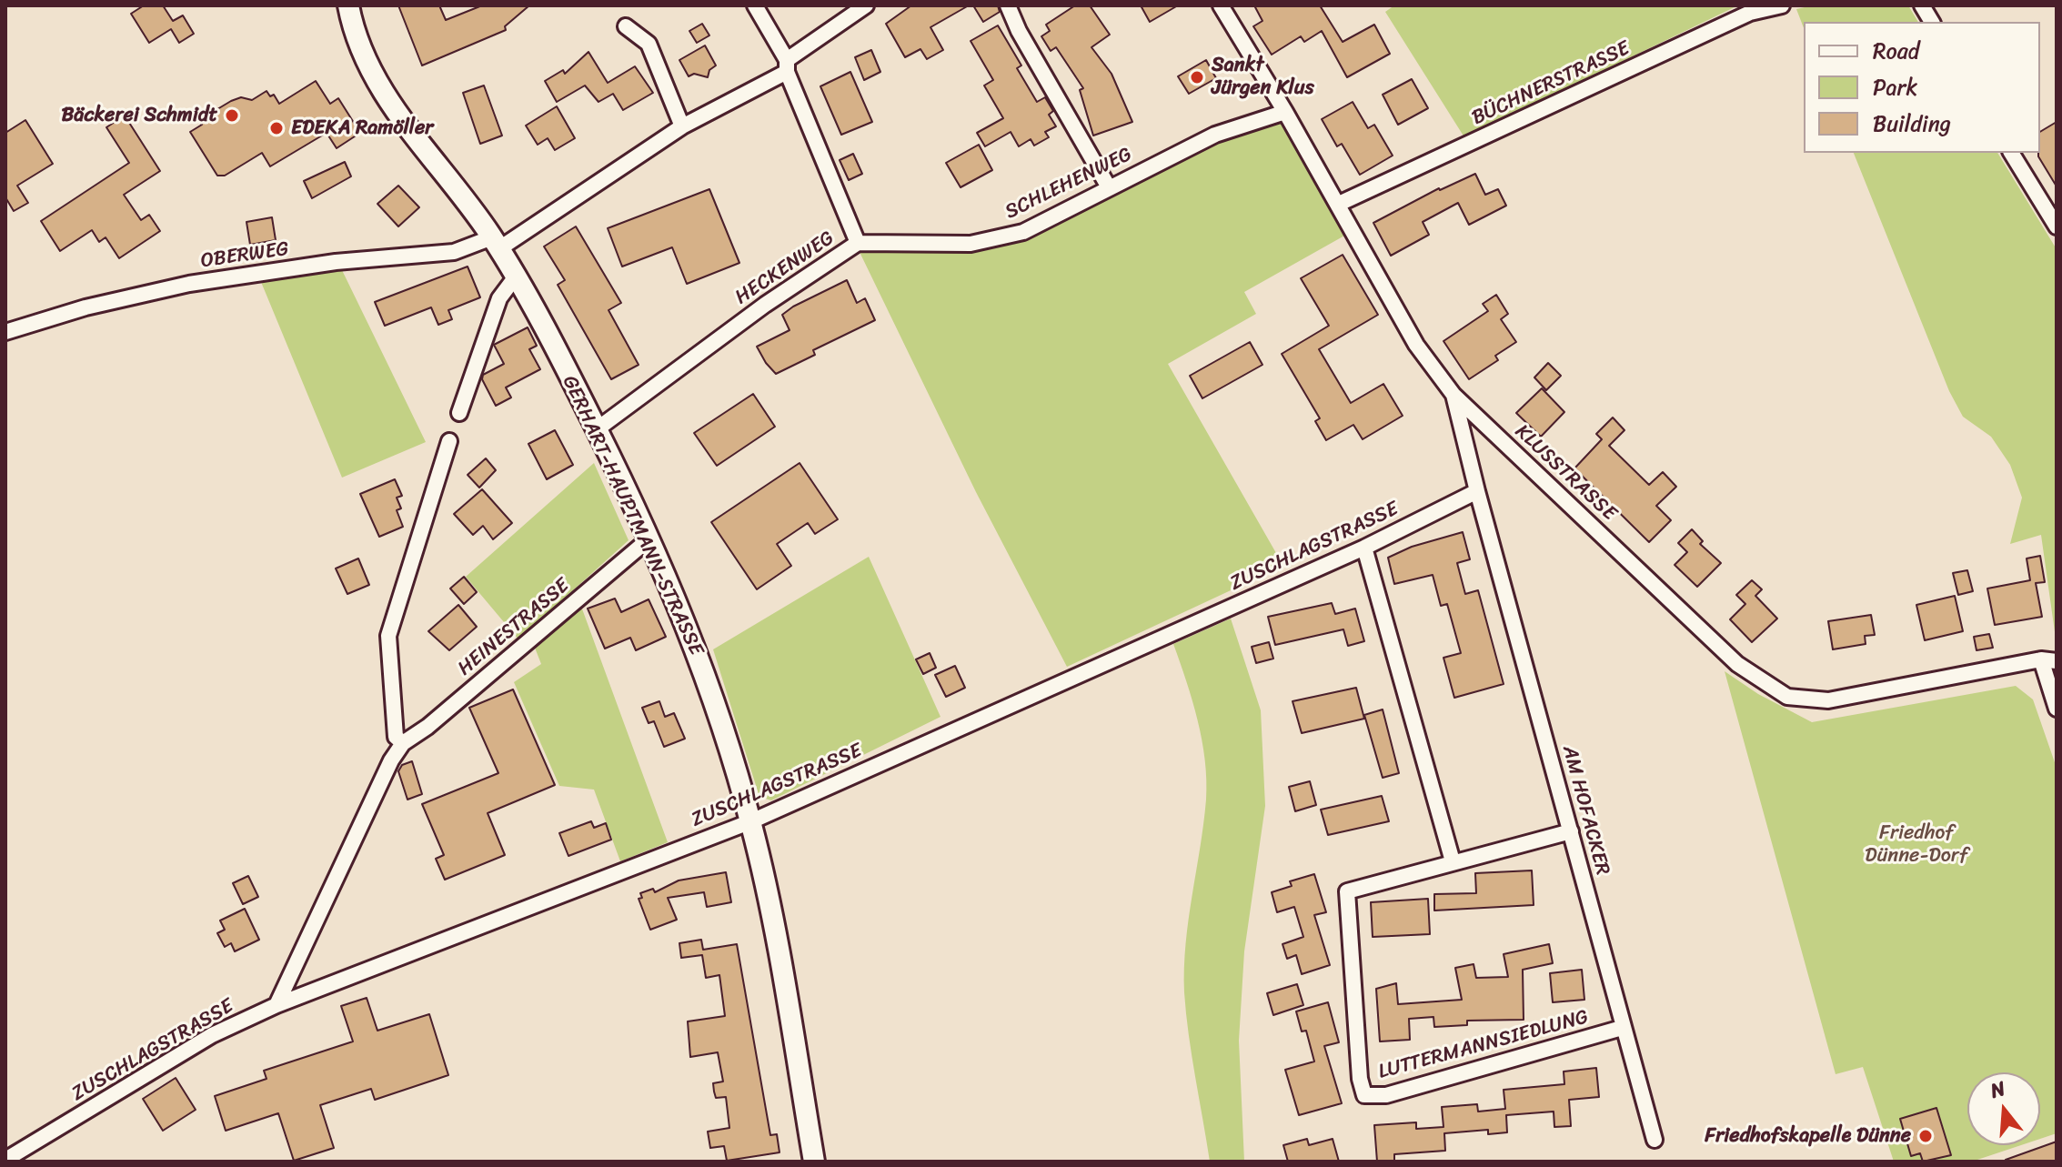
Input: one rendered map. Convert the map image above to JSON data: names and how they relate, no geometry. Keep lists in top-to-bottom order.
{
  "streets": {
    "street": [
      "BÜCHNERSTRASSE",
      "SCHLEHENWEG",
      "OBERWEG",
      "HECKENWEG",
      "KLUSSTRASSE",
      "GERHART-HAUPTMANN-STRASSE",
      "ZUSCHLAGSTRASSE",
      "HEINESTRASSE",
      "AM HOFACKER",
      "LUTTERMANNSIEDLUNG"
    ]
  },
  "crossings": [
    ["BÜCHNERSTRASSE", "KLUSSTRASSE"],
    ["SCHLEHENWEG", "HECKENWEG"],
    ["SCHLEHENWEG", "KLUSSTRASSE"],
    ["OBERWEG", "GERHART-HAUPTMANN-STRASSE"],
    ["HECKENWEG", "GERHART-HAUPTMANN-STRASSE"],
    ["GERHART-HAUPTMANN-STRASSE", "ZUSCHLAGSTRASSE"],
    ["GERHART-HAUPTMANN-STRASSE", "HEINESTRASSE"],
    ["ZUSCHLAGSTRASSE", "HEINESTRASSE"],
    ["ZUSCHLAGSTRASSE", "AM HOFACKER"],
    ["AM HOFACKER", "LUTTERMANNSIEDLUNG"]
  ],
  "parks": ["Friedhof Dünne-Dorf"],
  "places": [
    "Sankt Jürgen Klus",
    "Bäckerei Schmidt",
    "EDEKA Ramöller",
    "Friedhofskapelle Dünne"
  ],
  "legend": ["Road", "Park", "Building"],
  "north": "top"
}
